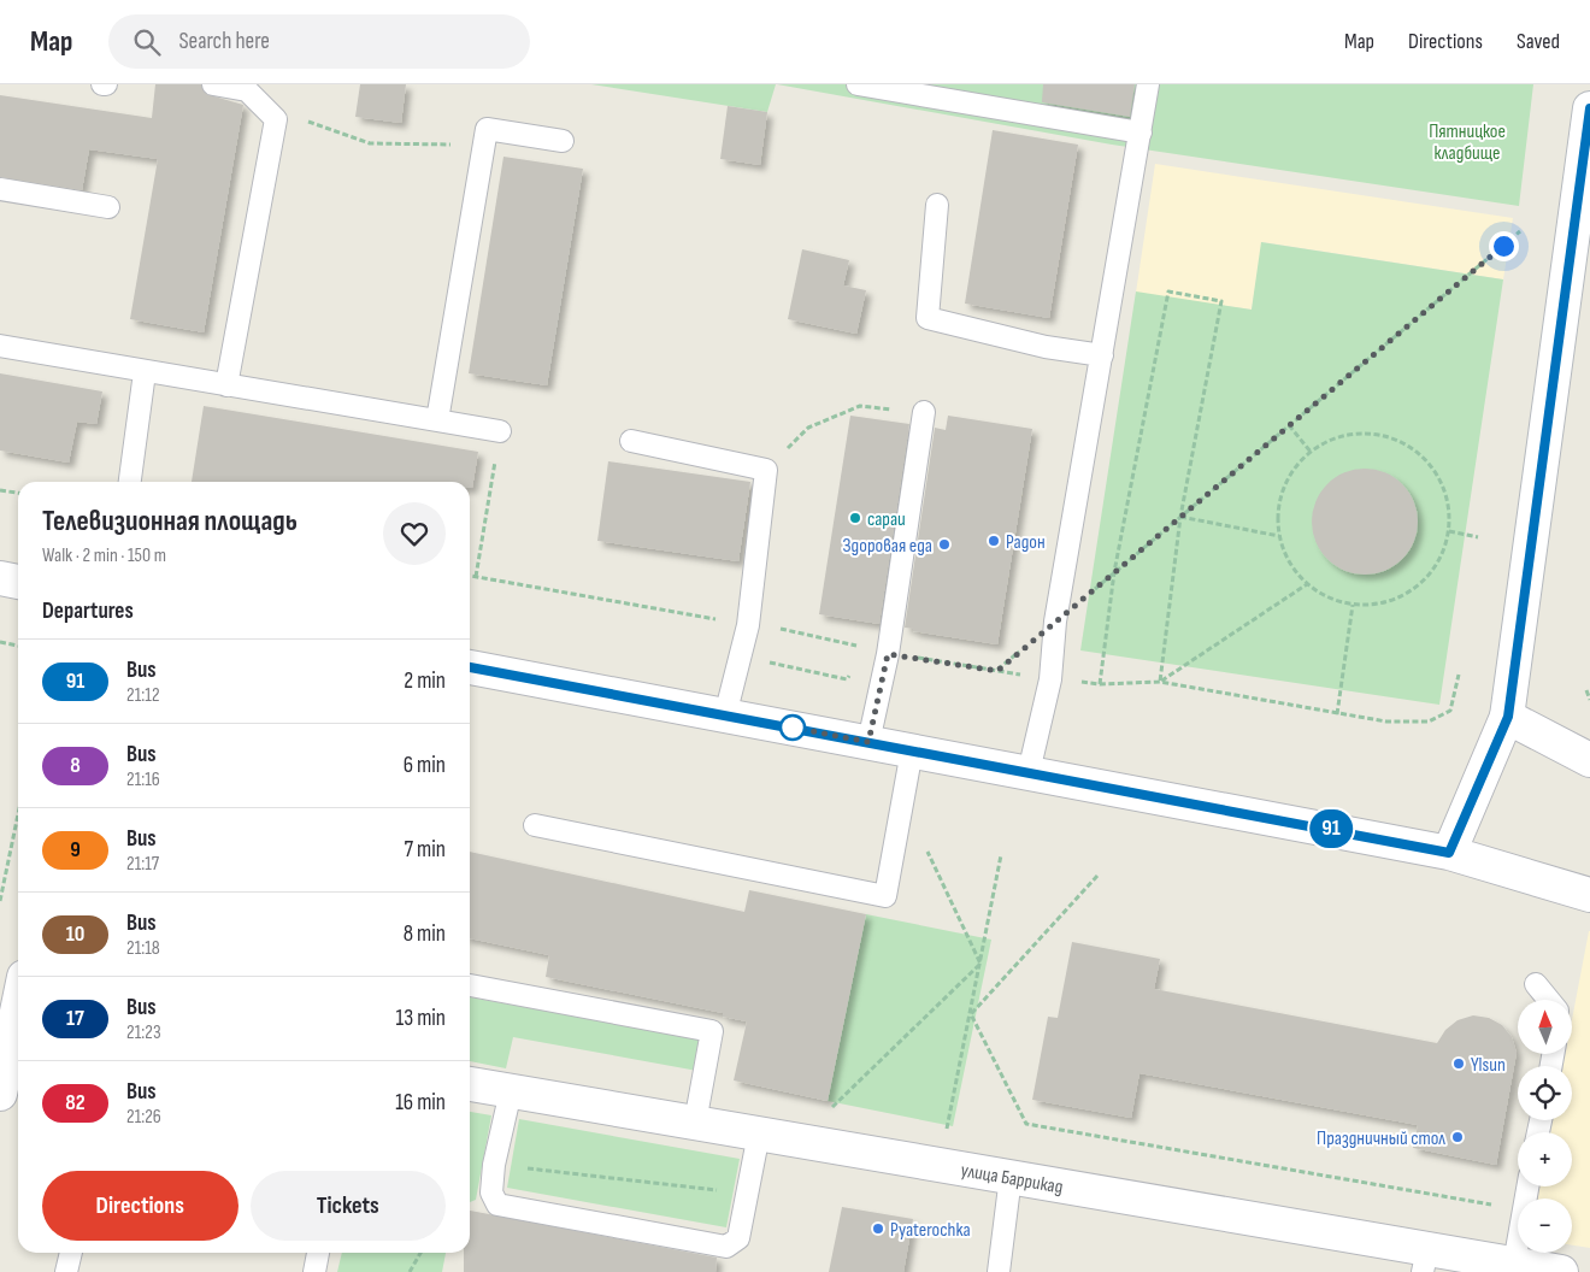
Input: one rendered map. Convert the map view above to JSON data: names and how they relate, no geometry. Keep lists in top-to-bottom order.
{
  "streets": {
    "street": ["улица Баррикад"]
  },
  "parks": ["Пятницкое кладбище"],
  "places": [
    "сараи",
    "Радон",
    "Здоровая еда",
    "Ylsun",
    "Праздничный стол",
    "Pyaterochka"
  ],
  "lines": ["bus line 91"],
  "north": "top",
  "page": {
    "header": "Map",
    "search": "Search here",
    "nav": ["Map", "Directions", "Saved"],
    "on_map": "91",
    "heading": [
      ["Телевизионная площадь", "Walk · 2 min · 150 m"],
      "Departures"
    ],
    "list": [
      {
        "mark": "91",
        "name": "Bus",
        "note": "21:12",
        "value": "2 min"
      },
      {
        "mark": "8",
        "name": "Bus",
        "note": "21:16",
        "value": "6 min"
      },
      {
        "mark": "9",
        "name": "Bus",
        "note": "21:17",
        "value": "7 min"
      },
      {
        "mark": "10",
        "name": "Bus",
        "note": "21:18",
        "value": "8 min"
      },
      {
        "mark": "17",
        "name": "Bus",
        "note": "21:23",
        "value": "13 min"
      },
      {
        "mark": "82",
        "name": "Bus",
        "note": "21:26",
        "value": "16 min"
      }
    ],
    "map_buttons": ["+", "−"],
    "buttons": ["Directions", "Tickets"]
  }
}
